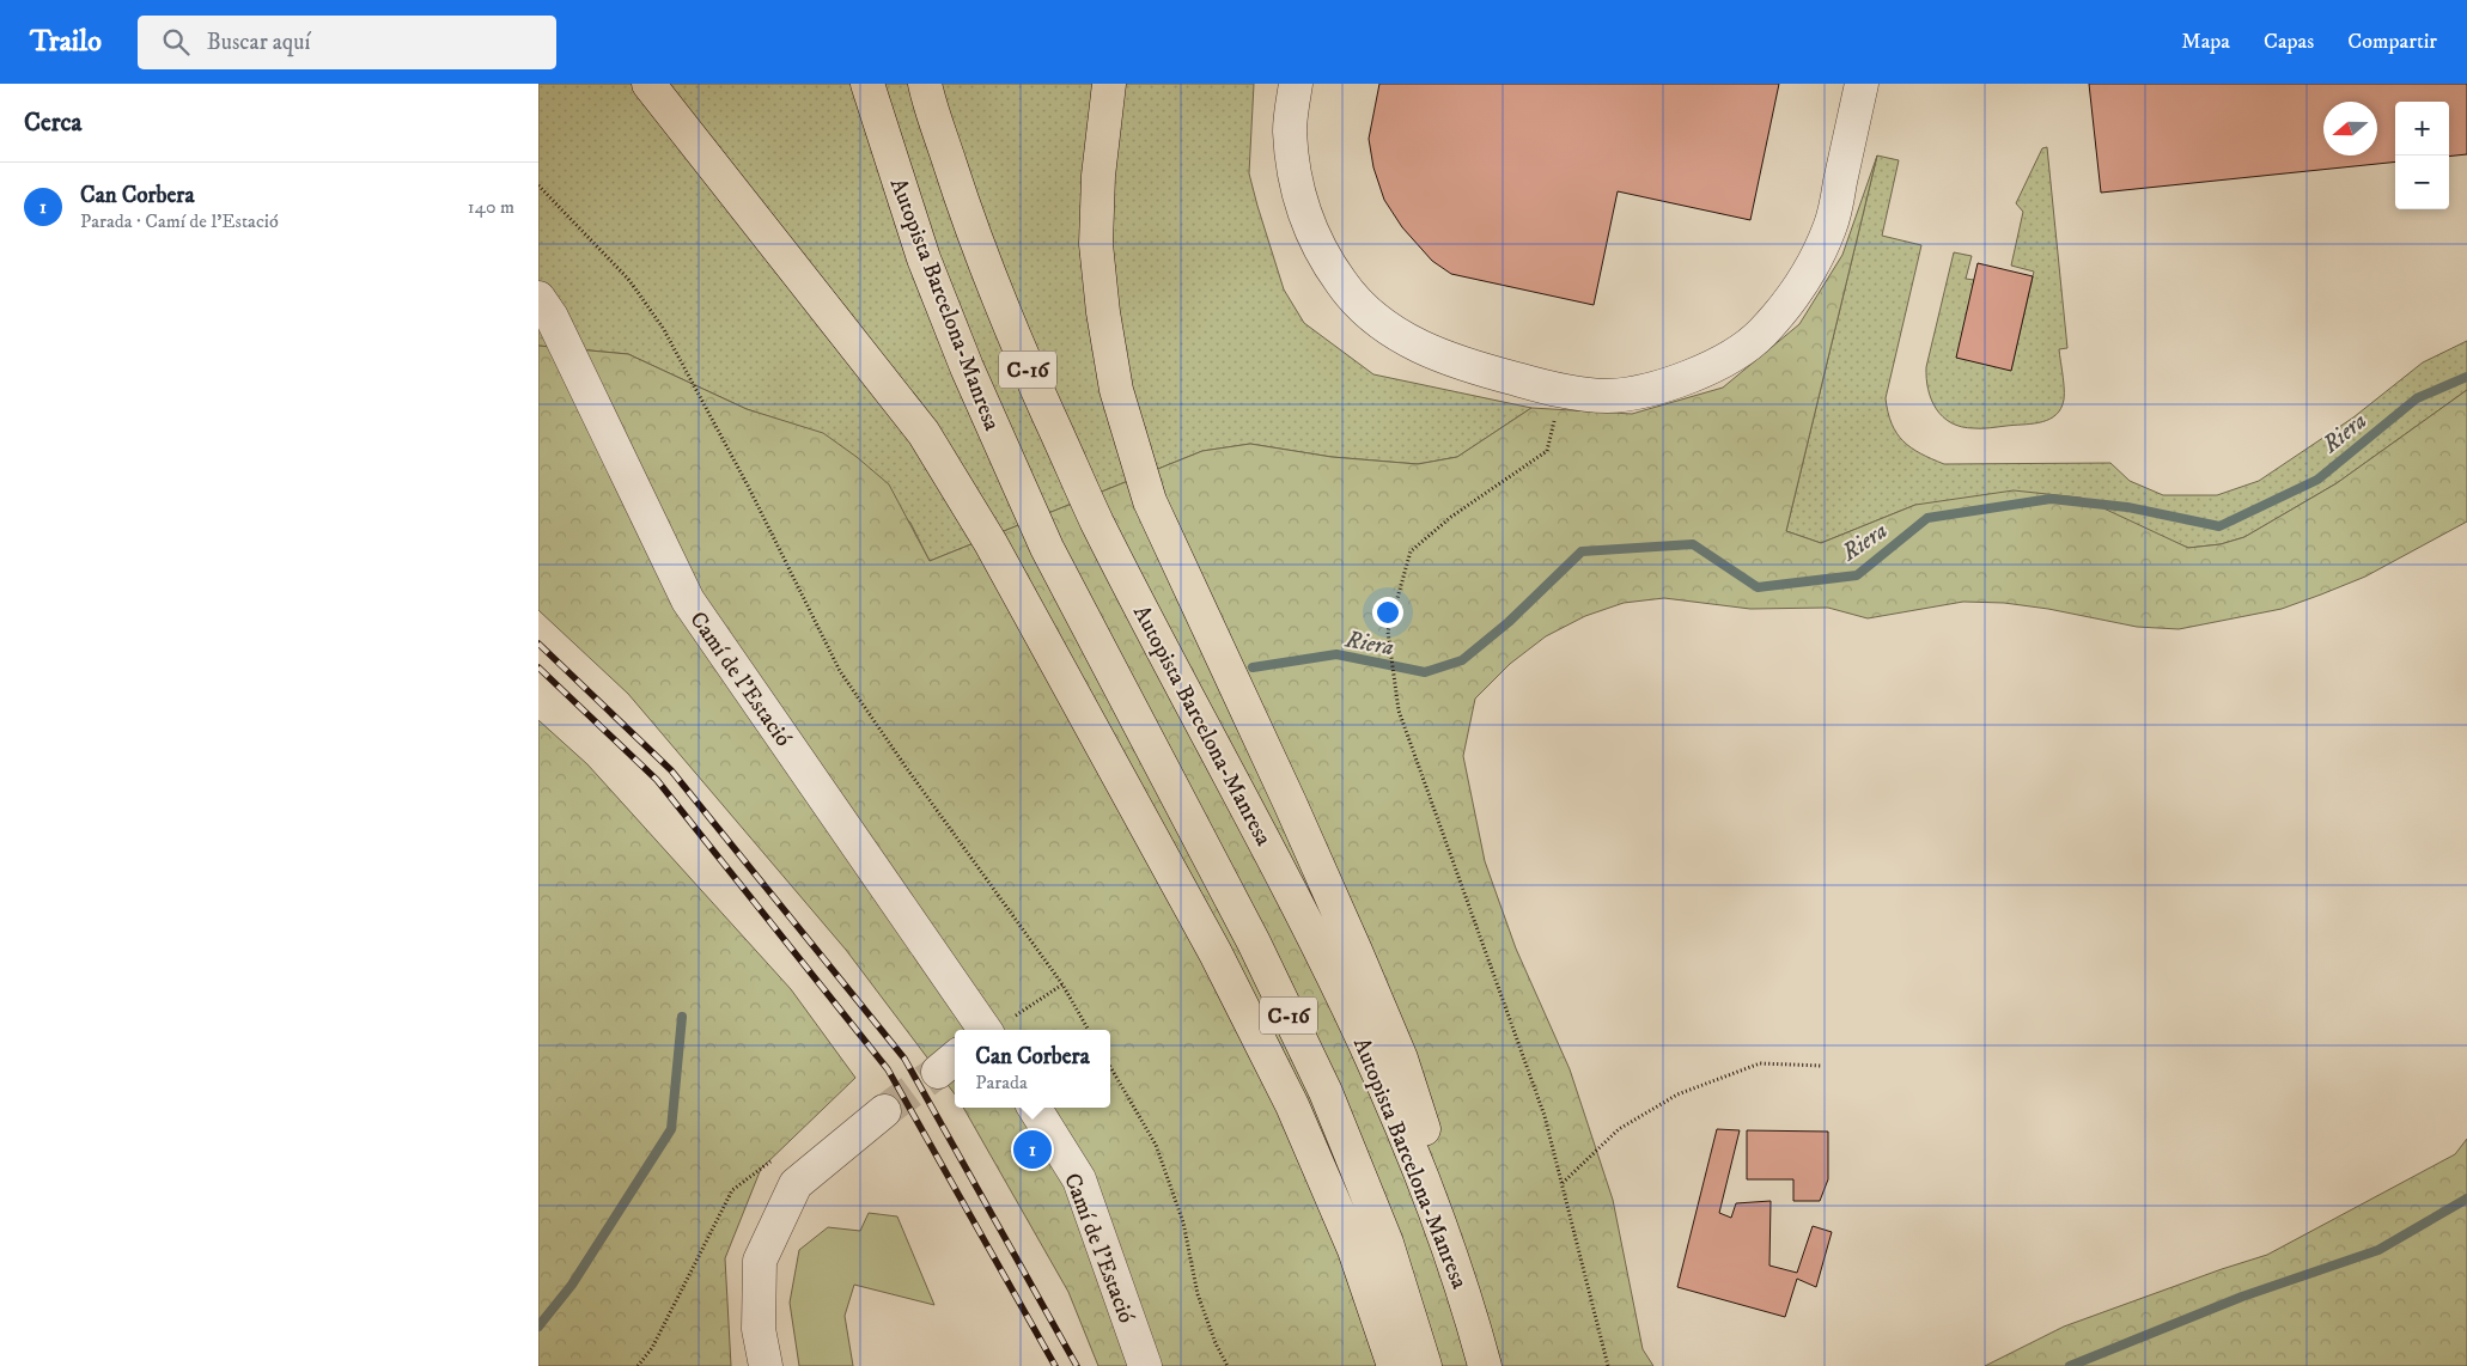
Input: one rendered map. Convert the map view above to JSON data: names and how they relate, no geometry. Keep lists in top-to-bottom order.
{
  "streets": {
    "highway": ["Autopista Barcelona-Manresa", "C-16"],
    "street": ["Camí de l'Estació"]
  },
  "water": ["Riera"],
  "north": "left",
  "page": {
    "header": "Trailo",
    "search": "Buscar aquí",
    "nav": ["Mapa", "Capas", "Compartir"],
    "heading": "Cerca",
    "map_buttons": ["+", "−"],
    "list": [
      {
        "mark": "1",
        "name": "Can Corbera",
        "note": "Parada · Camí de l'Estació",
        "value": "140 m"
      }
    ],
    "popup": ["Can Corbera", "Parada"],
    "pins": "1"
  }
}
